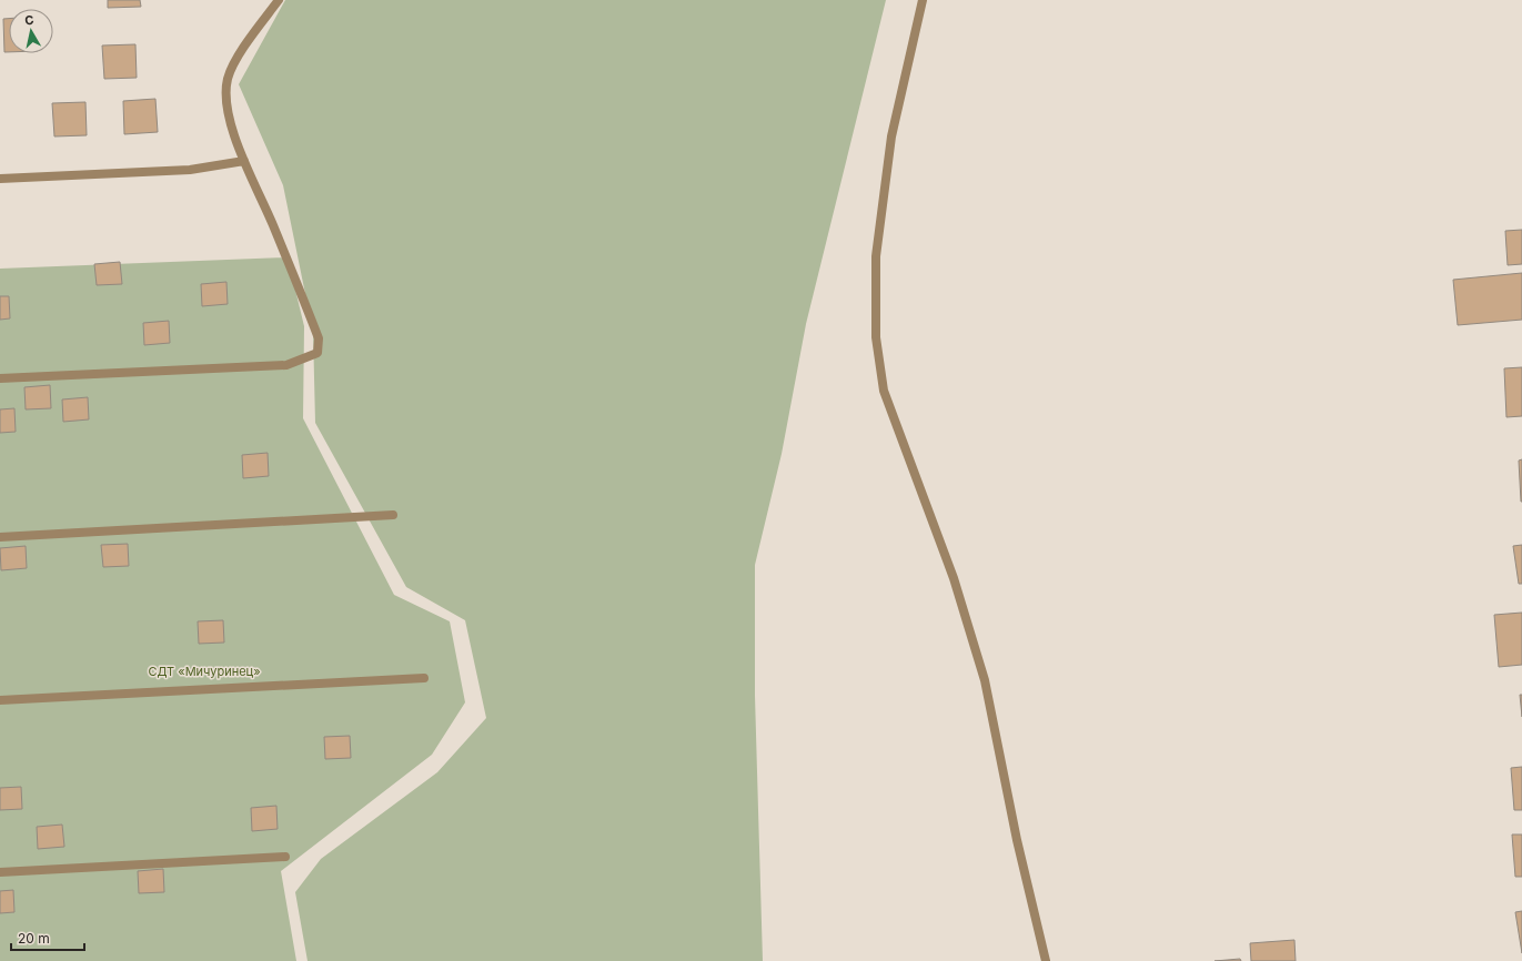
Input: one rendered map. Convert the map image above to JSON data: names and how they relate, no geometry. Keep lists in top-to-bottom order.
{
  "parks": ["СДТ «Мичуринец»"],
  "scale_bar": "20 m",
  "north": "top"
}
